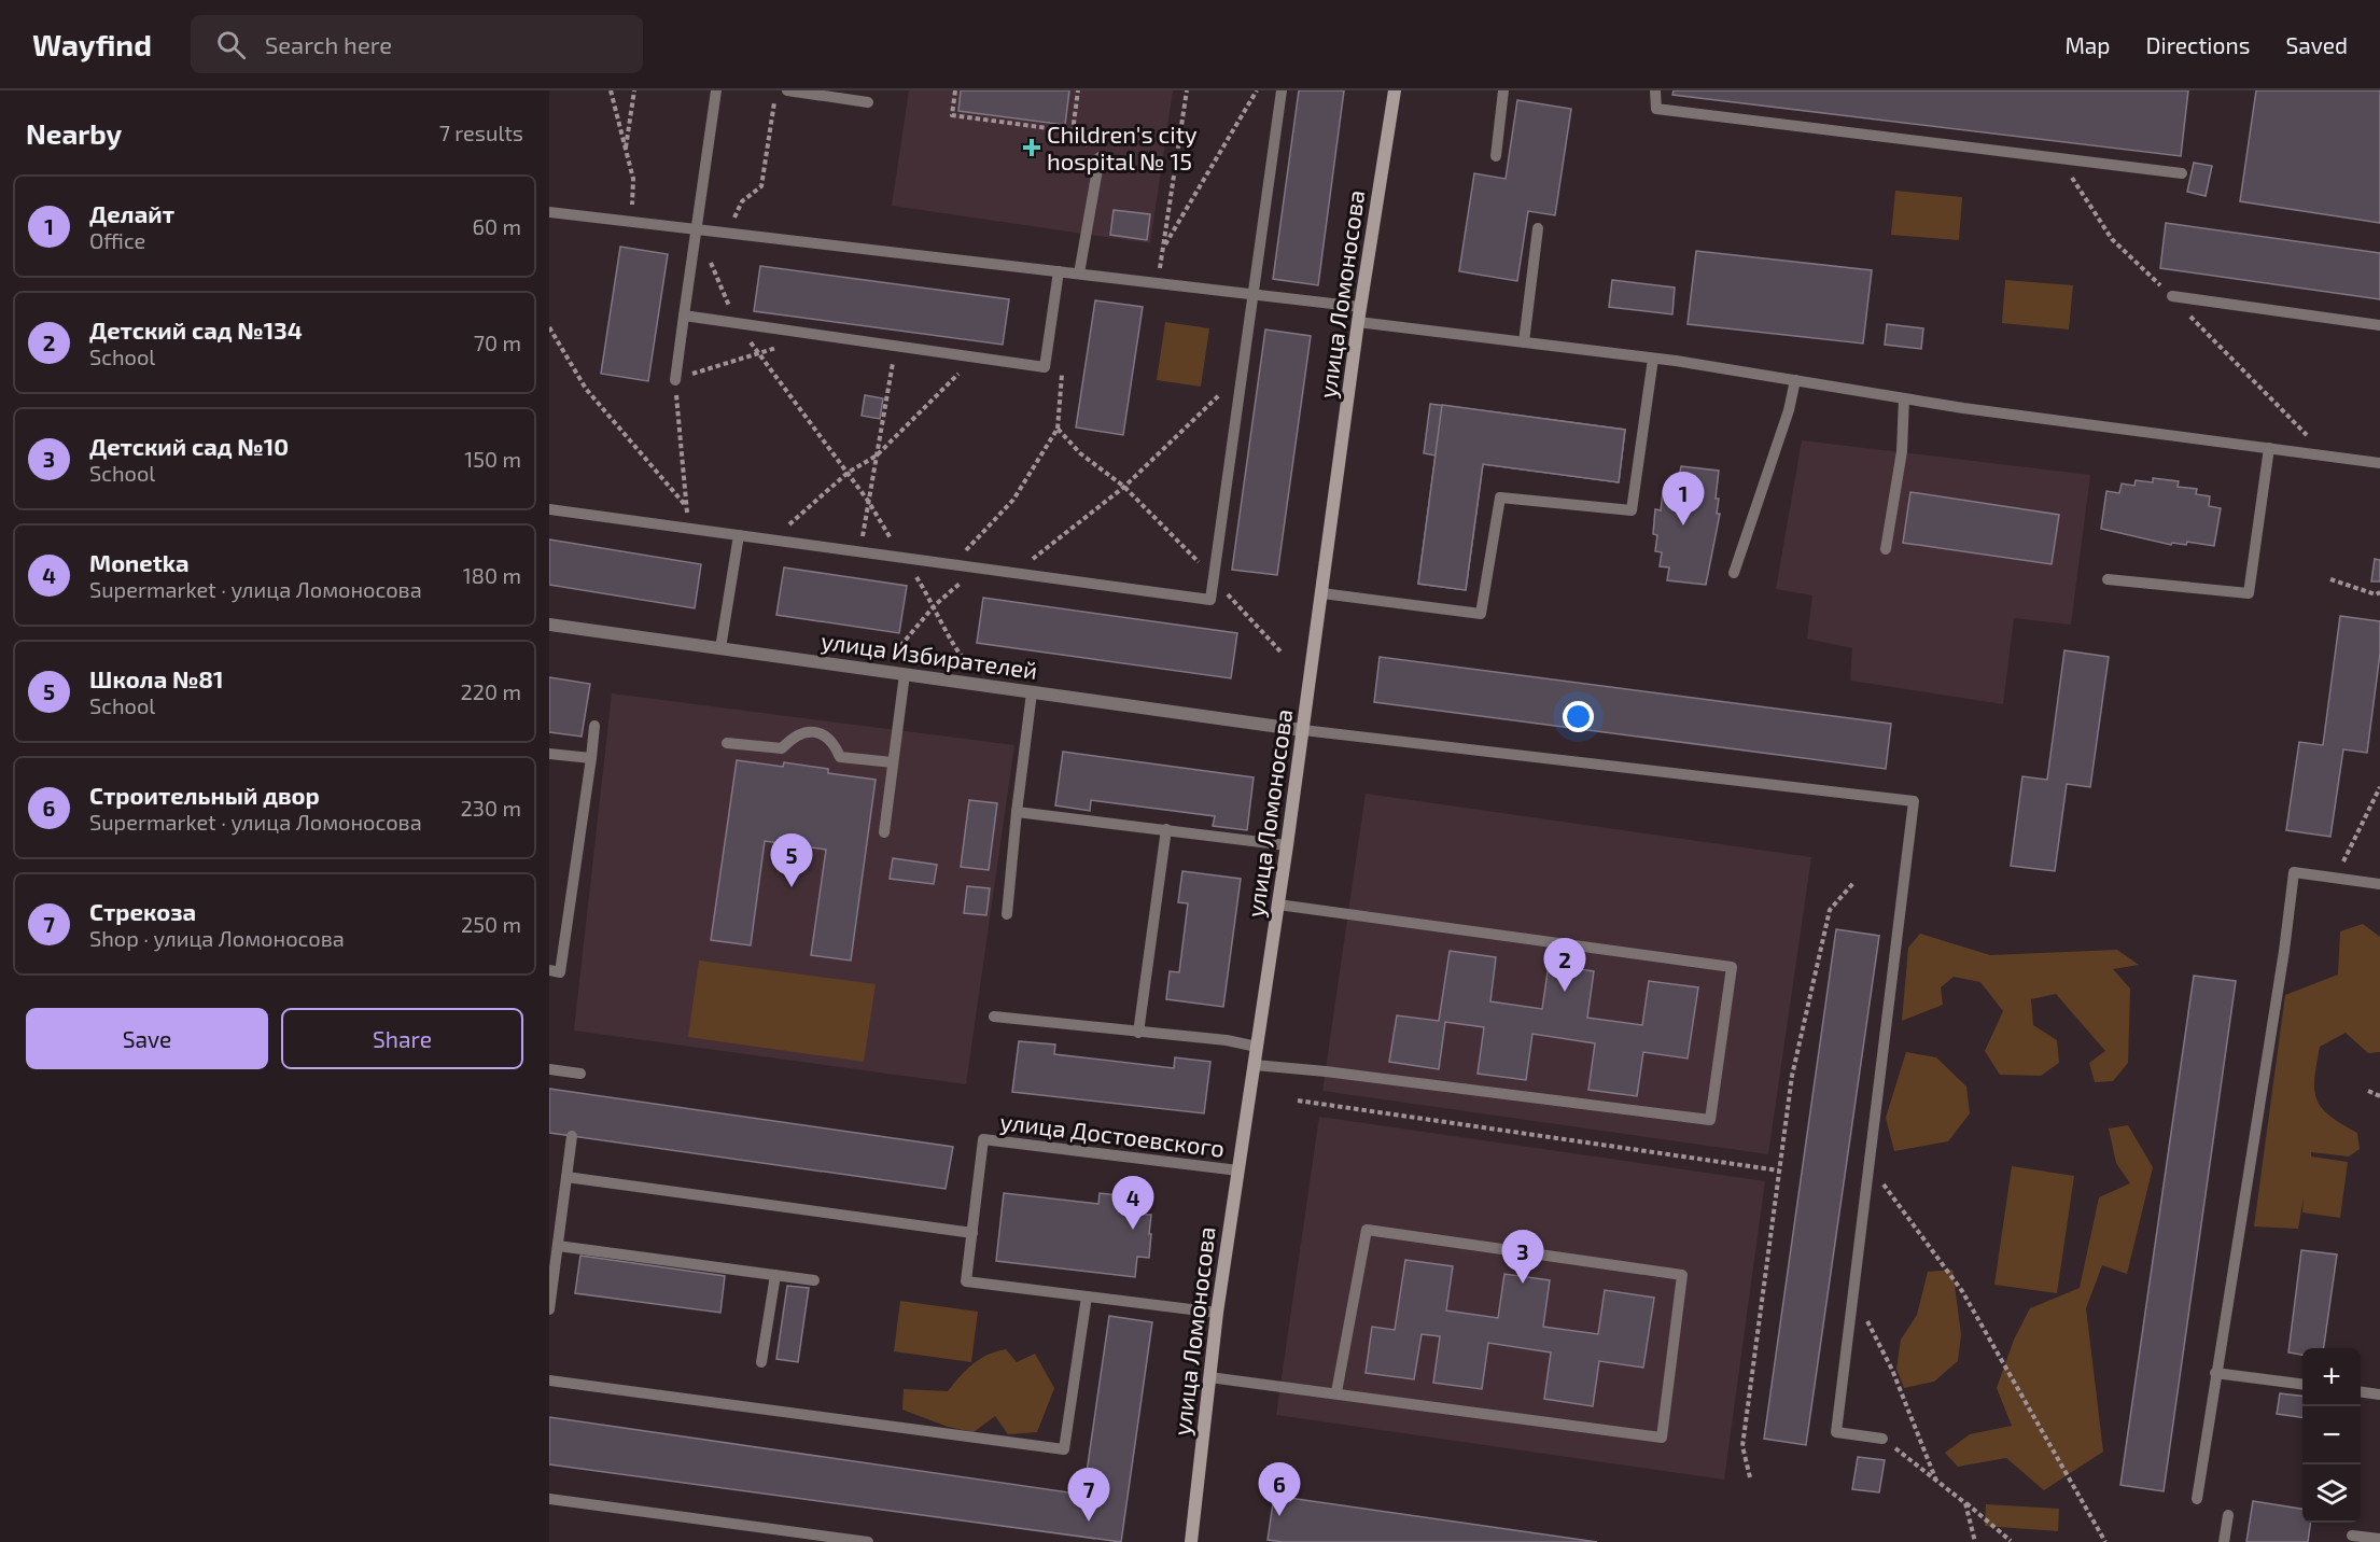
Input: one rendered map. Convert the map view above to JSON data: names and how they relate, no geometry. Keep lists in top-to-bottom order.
{
  "streets": {
    "street": ["улица Ломоносова", "улица Избирателей"],
    "lane": ["улица Достоевского"]
  },
  "crossings": [
    ["улица Ломоносова", "улица Избирателей"],
    ["улица Ломоносова", "улица Достоевского"]
  ],
  "places": {
    "health": ["Children's city hospital № 15"]
  },
  "page": {
    "header": "Wayfind",
    "search": "Search here",
    "nav": ["Map", "Directions", "Saved"],
    "heading": ["Nearby", "7 results"],
    "list": [
      {
        "mark": "1",
        "name": "Делайт",
        "note": "Office",
        "value": "60 m"
      },
      {
        "mark": "2",
        "name": "Детский сад №134",
        "note": "School",
        "value": "70 m"
      },
      {
        "mark": "3",
        "name": "Детский сад №10",
        "note": "School",
        "value": "150 m"
      },
      {
        "mark": "4",
        "name": "Monetka",
        "note": "Supermarket · улица Ломоносова",
        "value": "180 m"
      },
      {
        "mark": "5",
        "name": "Школа №81",
        "note": "School",
        "value": "220 m"
      },
      {
        "mark": "6",
        "name": "Строительный двор",
        "note": "Supermarket · улица Ломоносова",
        "value": "230 m"
      },
      {
        "mark": "7",
        "name": "Стрекоза",
        "note": "Shop · улица Ломоносова",
        "value": "250 m"
      }
    ],
    "pins": [
      "1",
      "5",
      "2",
      "4",
      "3",
      "6",
      "7"
    ],
    "buttons": ["Save", "Share"],
    "map_buttons": ["+", "−"]
  }
}
